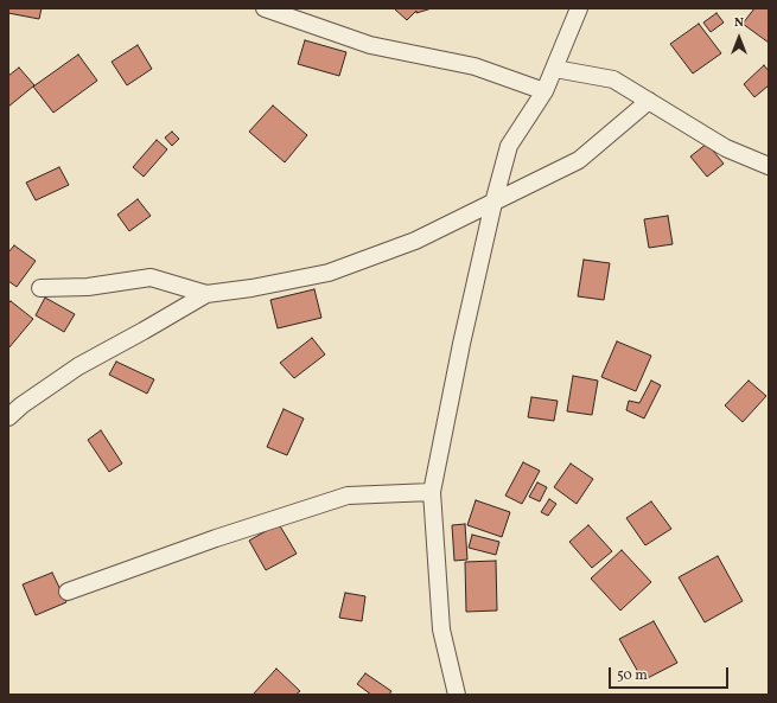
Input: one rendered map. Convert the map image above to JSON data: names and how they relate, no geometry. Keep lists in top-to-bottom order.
{
  "scale_bar": "50 m",
  "north": "top"
}
